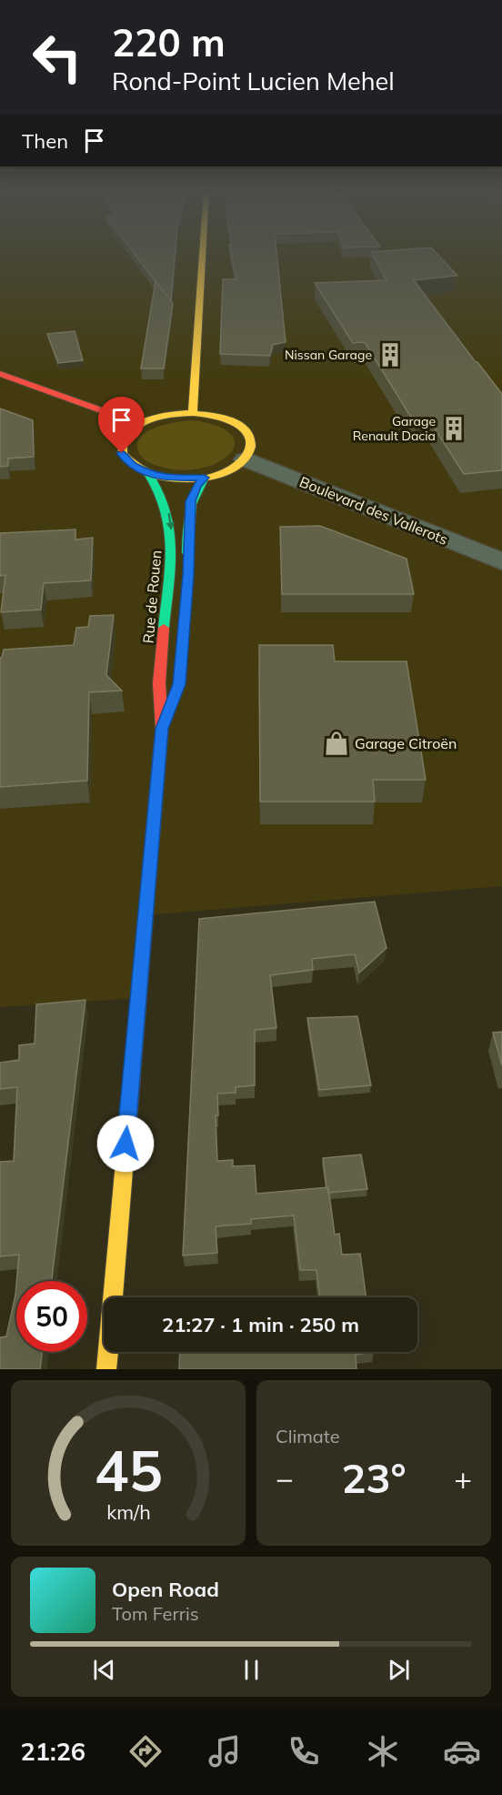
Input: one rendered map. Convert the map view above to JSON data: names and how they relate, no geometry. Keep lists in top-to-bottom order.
{
  "streets": {
    "main road": ["Rue de Rouen"],
    "street": ["Boulevard des Vallerots"]
  },
  "places": {
    "building": ["Nissan Garage", "Garage Renault Dacia"],
    "shop": ["Garage Citroën"]
  },
  "page": {
    "turn": ["220 m", "Rond-Point Lucien Mehel"],
    "then": "Then",
    "limit": "50",
    "trip": "21:27 · 1 min · 250 m",
    "tile": "Climate",
    "heat": ["−", "23°", "+"],
    "song": ["Open Road", "Tom Ferris"],
    "tabs": "21:26",
    "gauge": ["45", "km/h"]
  }
}
